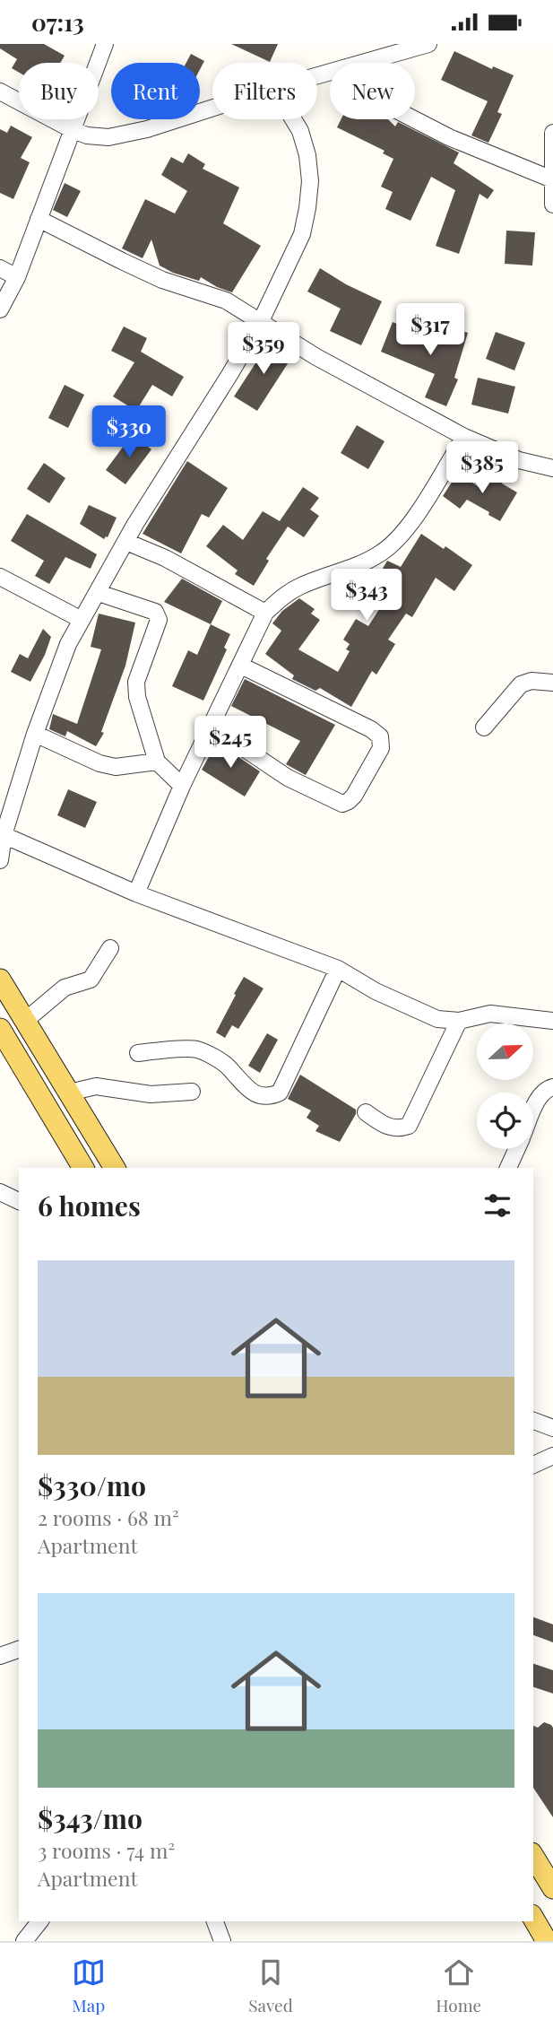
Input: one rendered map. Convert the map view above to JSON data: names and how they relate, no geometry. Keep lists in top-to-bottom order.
{
  "north": "right",
  "page": {
    "status": "07:13",
    "chip": [
      "Buy",
      "Rent",
      "Filters",
      "New"
    ],
    "price": [
      "$317",
      "$359",
      "$330",
      "$385",
      "$343",
      "$245"
    ],
    "heading": "6 homes",
    "list": [
      {
        "name": "$330/mo",
        "note": "2 rooms · 68 m² · Apartment"
      },
      {
        "name": "$343/mo",
        "note": "3 rooms · 74 m² · Apartment"
      }
    ],
    "tabs": ["Map", "Saved", "Home"]
  }
}
